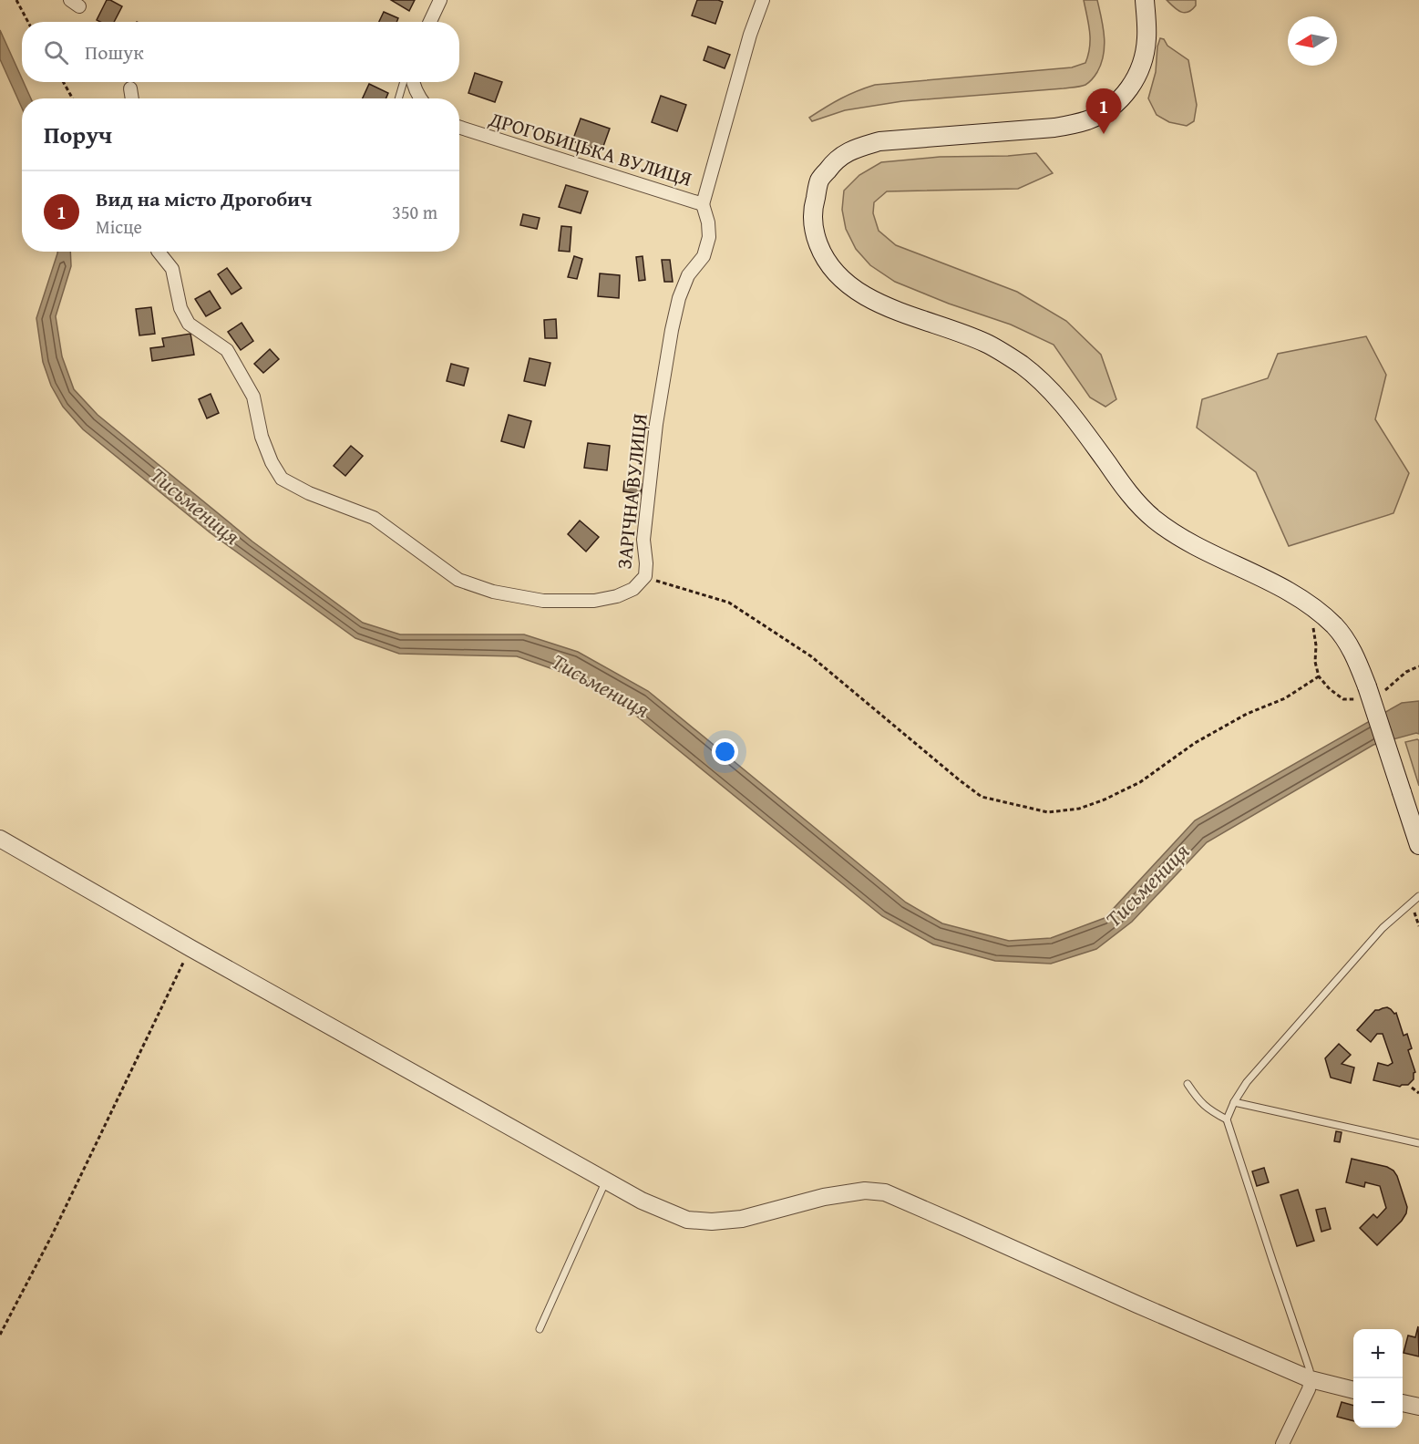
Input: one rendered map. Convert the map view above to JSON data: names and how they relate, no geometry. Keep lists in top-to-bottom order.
{
  "streets": {
    "street": ["ДРОГОБИЦЬКА ВУЛИЦЯ", "ЗАРІЧНА ВУЛИЦЯ"]
  },
  "crossings": [
    ["ДРОГОБИЦЬКА ВУЛИЦЯ", "ЗАРІЧНА ВУЛИЦЯ"]
  ],
  "water": ["Тисьмениця"],
  "north": "left",
  "page": {
    "search": "Пошук",
    "pins": "1",
    "heading": "Поруч",
    "list": [
      {
        "mark": "1",
        "name": "Вид на місто Дрогобич",
        "note": "Місце",
        "value": "350 m"
      }
    ],
    "map_buttons": ["+", "−"]
  }
}
